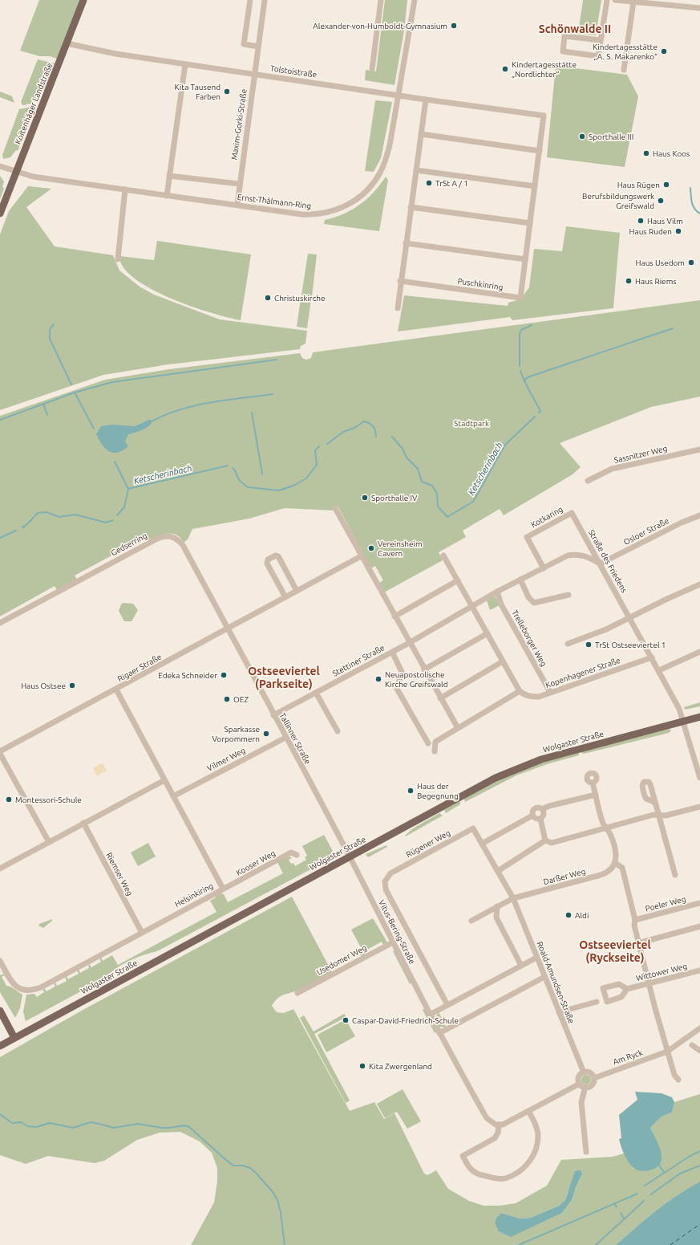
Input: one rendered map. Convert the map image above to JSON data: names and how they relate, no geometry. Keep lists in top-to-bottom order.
{
  "streets": {
    "main road": ["Koitenhäger Landstraße", "Wolgaster Straße"],
    "street": [
      "Tolstoistraße",
      "Maxim-Gorki-Straße",
      "Ernst-Thälmann-Ring",
      "Puschkinring",
      "Sassnitzer Weg",
      "Kotkaring",
      "Osloer Straße",
      "Gedserring",
      "Straße des Friedens",
      "Trelleborger Weg",
      "Stettiner Straße",
      "Rigaer Straße",
      "Kopenhagener Straße",
      "Tallinner Straße",
      "Vilmer Weg",
      "Rügener Weg",
      "Kooser Weg",
      "Riemser Weg",
      "Darßer Weg",
      "Helsinkiring",
      "Poeler Weg",
      "Vitus-Bering-Straße",
      "Usedomer Weg",
      "Wittower Weg",
      "Roald-Amundsen-Straße",
      "Am Ryck"
    ]
  },
  "crossings": [
    ["Tolstoistraße", "Koitenhäger Landstraße"],
    ["Tolstoistraße", "Maxim-Gorki-Straße"],
    ["Tolstoistraße", "Ernst-Thälmann-Ring"],
    ["Tolstoistraße", "Puschkinring"],
    ["Koitenhäger Landstraße", "Ernst-Thälmann-Ring"],
    ["Maxim-Gorki-Straße", "Ernst-Thälmann-Ring"],
    ["Ernst-Thälmann-Ring", "Puschkinring"],
    ["Kotkaring", "Straße des Friedens"],
    ["Osloer Straße", "Straße des Friedens"],
    ["Gedserring", "Rigaer Straße"],
    ["Gedserring", "Tallinner Straße"],
    ["Straße des Friedens", "Kopenhagener Straße"],
    ["Straße des Friedens", "Wolgaster Straße"],
    ["Trelleborger Weg", "Kopenhagener Straße"],
    ["Stettiner Straße", "Tallinner Straße"],
    ["Rigaer Straße", "Tallinner Straße"],
    ["Rigaer Straße", "Helsinkiring"],
    ["Tallinner Straße", "Wolgaster Straße"],
    ["Tallinner Straße", "Vilmer Weg"],
    ["Tallinner Straße", "Vitus-Bering-Straße"],
    ["Wolgaster Straße", "Vitus-Bering-Straße"],
    ["Vilmer Weg", "Helsinkiring"],
    ["Rügener Weg", "Vitus-Bering-Straße"],
    ["Rügener Weg", "Roald-Amundsen-Straße"],
    ["Kooser Weg", "Helsinkiring"],
    ["Riemser Weg", "Helsinkiring"],
    ["Darßer Weg", "Roald-Amundsen-Straße"],
    ["Vitus-Bering-Straße", "Usedomer Weg"],
    ["Roald-Amundsen-Straße", "Am Ryck"]
  ],
  "districts": ["Schönwalde II", "Ostseeviertel (Parkseite)", "Ostseeviertel (Ryckseite)"],
  "water": ["Ketscherinbach"],
  "parks": ["Stadtpark"],
  "places": [
    "Alexander-von-Humboldt-Gymnasium",
    "Kindertagesstätte „A. S. Makarenko“",
    "Kindertagesstätte „Nordlichter“",
    "Kita Tausend Farben",
    "Sporthalle III",
    "Haus Koos",
    "TrSt A / 1",
    "Haus Rügen",
    "Berufsbildungswerk Greifswald",
    "Haus Vilm",
    "Haus Ruden",
    "Haus Usedom",
    "Haus Riems",
    "Christuskirche",
    "Sporthalle IV",
    "Vereinsheim Cavern",
    "TrSt Ostseeviertel 1",
    "Edeka Schneider",
    "Neuapostolische Kirche Greifswald",
    "Haus Ostsee",
    "OEZ",
    "Sparkasse Vorpommern",
    "Haus der Begegnung",
    "Montessori-Schule",
    "Aldi",
    "Caspar-David-Friedrich-Schule",
    "Kita Zwergenland"
  ]
}
